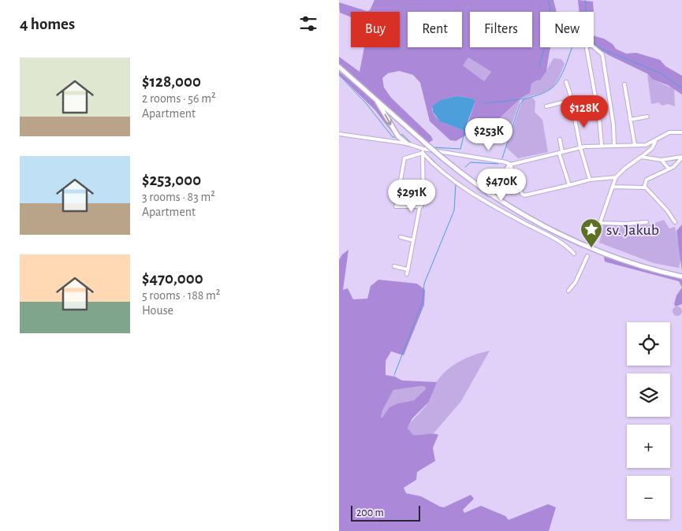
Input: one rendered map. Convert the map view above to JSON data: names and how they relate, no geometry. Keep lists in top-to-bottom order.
{
  "places": {
    "place": ["sv. Jakub"]
  },
  "scale_bar": "200 m",
  "page": {
    "heading": "4 homes",
    "chip": [
      "Buy",
      "Rent",
      "Filters",
      "New"
    ],
    "list": [
      {
        "name": "$128,000",
        "note": "2 rooms · 56 m² · Apartment"
      },
      {
        "name": "$253,000",
        "note": "3 rooms · 83 m² · Apartment"
      },
      {
        "name": "$470,000",
        "note": "5 rooms · 188 m² · House"
      }
    ],
    "price": [
      "$128K",
      "$253K",
      "$470K",
      "$291K"
    ],
    "map_buttons": ["+", "−"],
    "scale": "200 m"
  }
}
